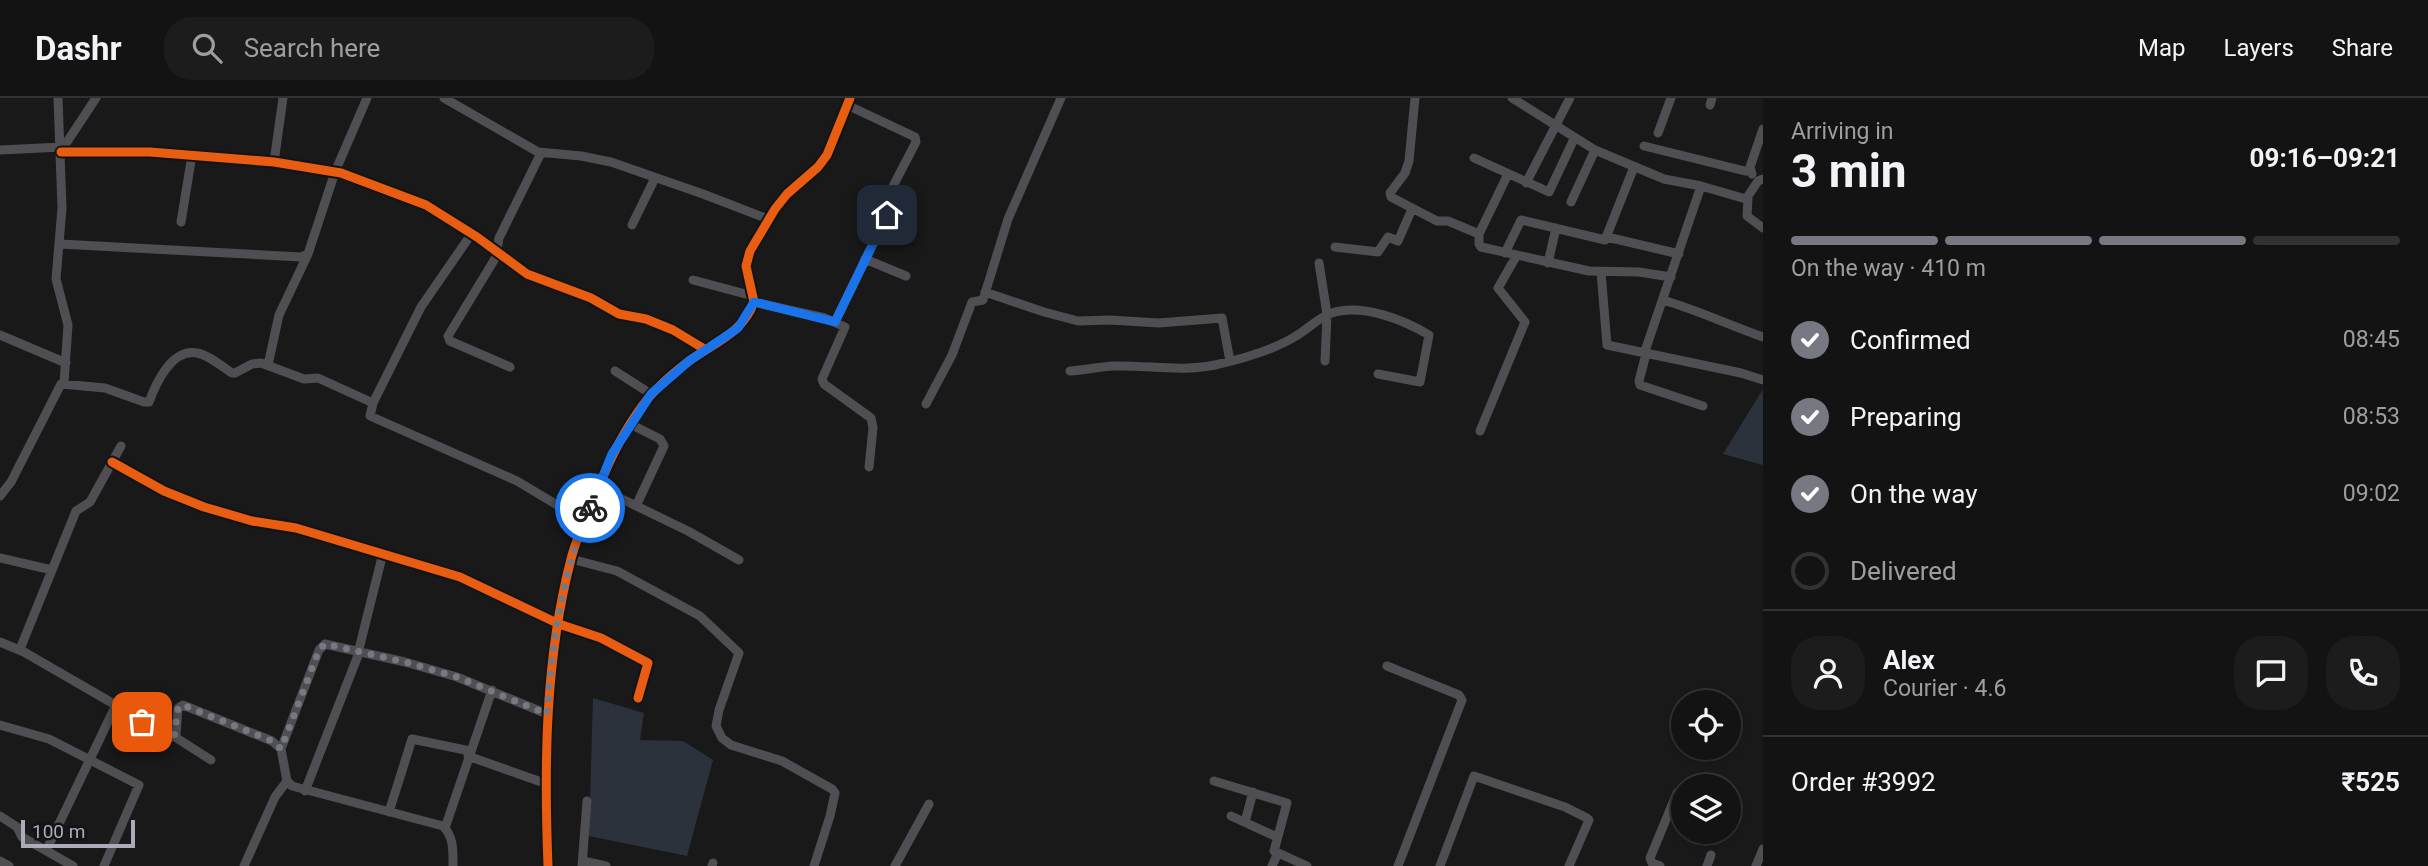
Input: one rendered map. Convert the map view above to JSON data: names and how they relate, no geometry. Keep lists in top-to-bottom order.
{
  "scale_bar": "100 m",
  "page": {
    "header": "Dashr",
    "search": "Search here",
    "nav": ["Map", "Layers", "Share"],
    "heading": ["3 min", "Arriving in", "09:16–09:21"],
    "panel": [
      "Alex",
      "Courier · 4.6",
      "Order #3992",
      "₹525"
    ],
    "bar": "On the way · 410 m",
    "list": [
      ["Confirmed", "08:45"],
      ["Preparing", "08:53"],
      ["On the way", "09:02"],
      "Delivered"
    ],
    "scale": "100 m"
  }
}
